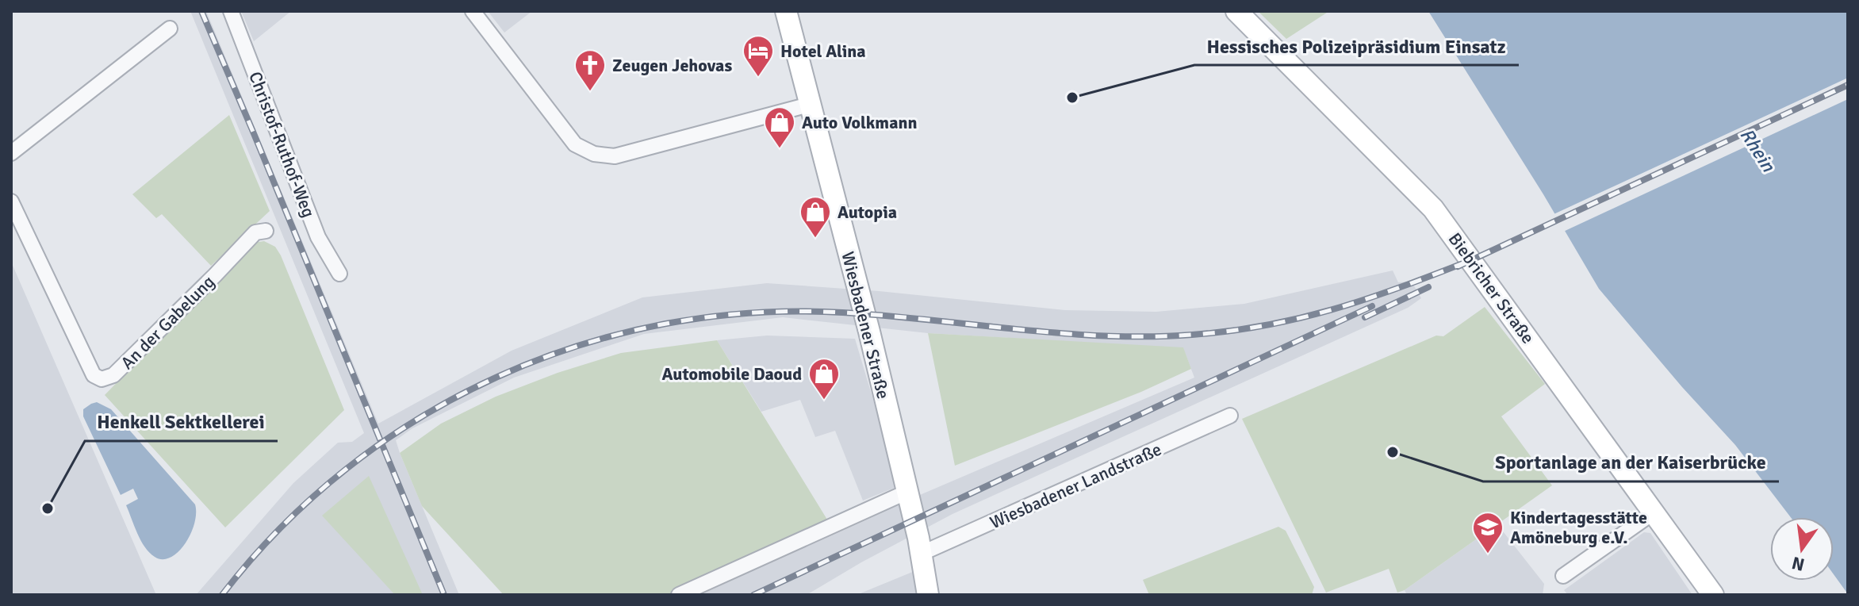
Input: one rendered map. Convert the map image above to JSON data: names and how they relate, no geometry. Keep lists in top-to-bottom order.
{
  "streets": {
    "street": [
      "Christof-Ruthof-Weg",
      "Biebricher Straße",
      "An der Gabelung",
      "Wiesbadener Straße",
      "Wiesbadener Landstraße"
    ]
  },
  "crossings": [
    ["Wiesbadener Straße", "Wiesbadener Landstraße"]
  ],
  "water": ["Rhein"],
  "places": {
    "hotel": ["Hotel Alina"],
    "church": ["Zeugen Jehovas"],
    "other": ["Hessisches Polizeipräsidium Einsatz", "Sportanlage an der Kaiserbrücke", "Henkell Sektkellerei"],
    "shop": ["Auto Volkmann", "Autopia", "Automobile Daoud"],
    "school or university": ["Kindertagesstätte Amöneburg e.V."]
  },
  "north": "bottom"
}
